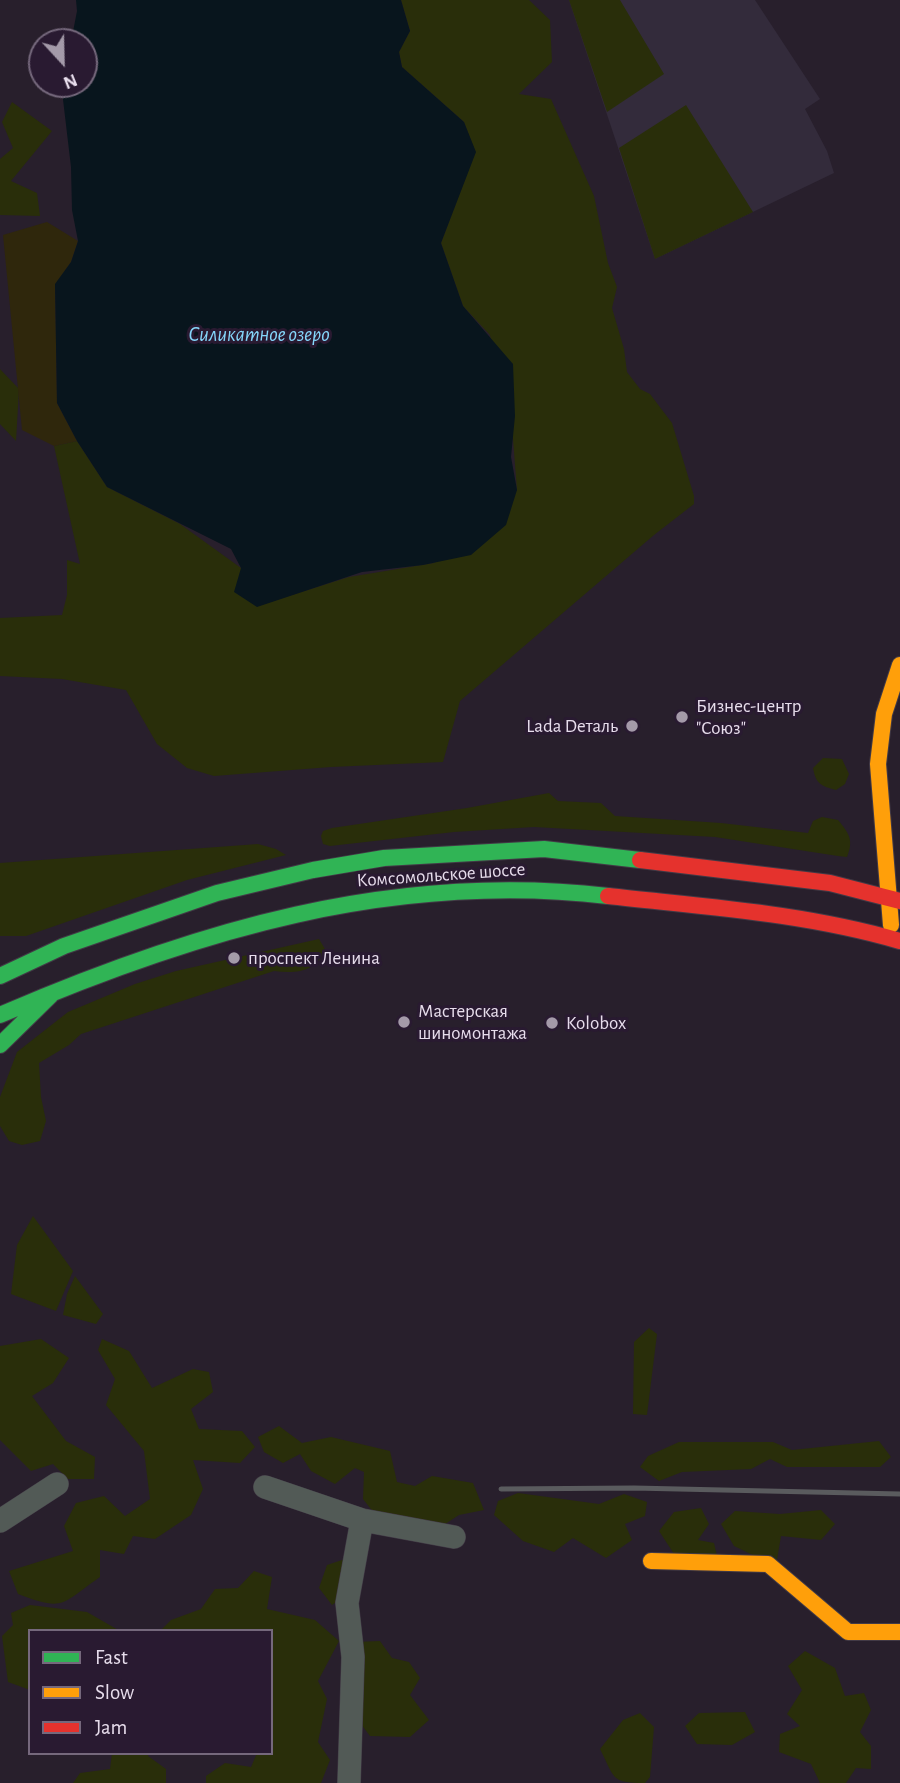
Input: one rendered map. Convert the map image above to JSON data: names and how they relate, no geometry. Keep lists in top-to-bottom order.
{
  "streets": {
    "main road": ["Комсомольское шоссе"]
  },
  "water": ["Силикатное озеро"],
  "places": [
    "Бизнес-центр \"Союз\"",
    "Lada Dеталь",
    "проспект Ленина",
    "Мастерская шиномонтажа",
    "Kolobox"
  ],
  "legend": ["Fast", "Slow", "Jam"],
  "north": "bottom"
}
